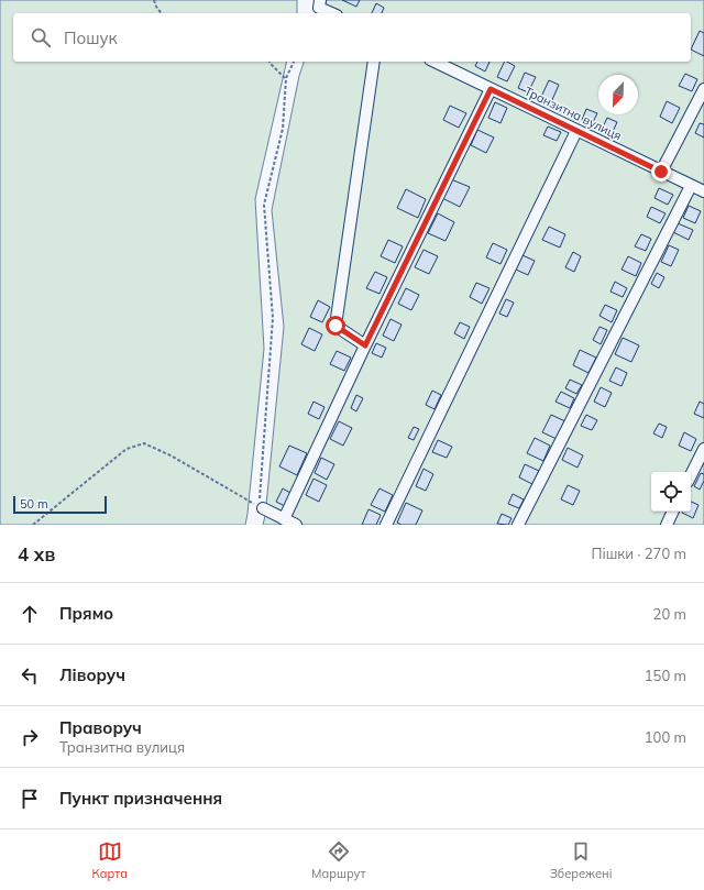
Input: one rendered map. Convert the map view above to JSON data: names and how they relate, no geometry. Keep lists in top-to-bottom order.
{
  "streets": {
    "street": ["Транзитна вулиця"]
  },
  "scale_bar": "50 m",
  "north": "bottom left",
  "page": {
    "search": "Пошук",
    "scale": "50 m",
    "heading": ["4 хв", "Пішки · 270 m"],
    "list": [
      ["Прямо", "20 m"],
      ["Ліворуч", "150 m"],
      ["Праворуч", "Транзитна вулиця", "100 m"],
      "Пункт призначення"
    ],
    "nav": ["Карта", "Маршрут", "Збережені"]
  }
}
